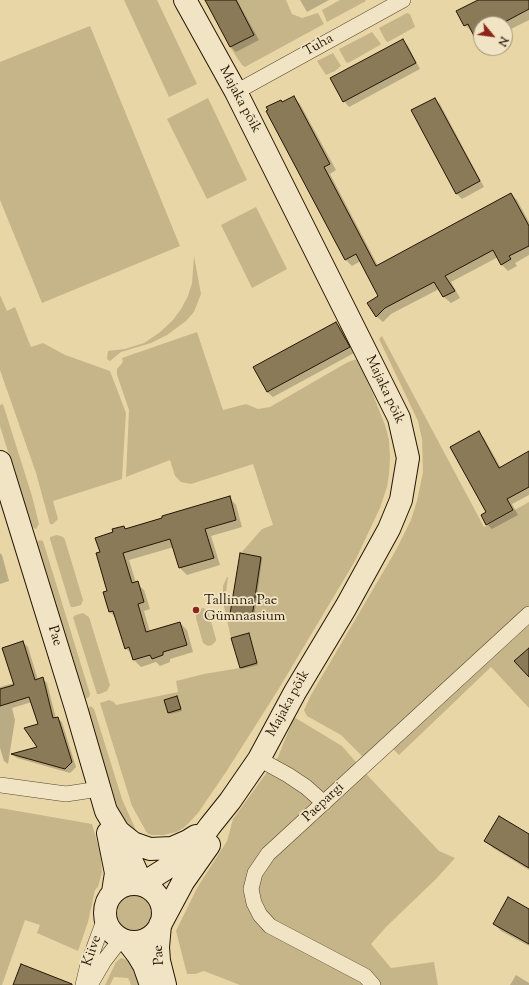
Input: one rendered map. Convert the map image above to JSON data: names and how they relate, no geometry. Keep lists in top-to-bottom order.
{
  "streets": {
    "street": [
      "Tuha",
      "Majaka põik",
      "Pae",
      "Paepargi",
      "Kiive"
    ]
  },
  "crossings": [
    ["Tuha", "Majaka põik"],
    ["Majaka põik", "Pae"],
    ["Majaka põik", "Kiive"],
    ["Pae", "Kiive"]
  ],
  "places": ["Tallinna Pae Gümnaasium"],
  "north": "bottom right"
}
